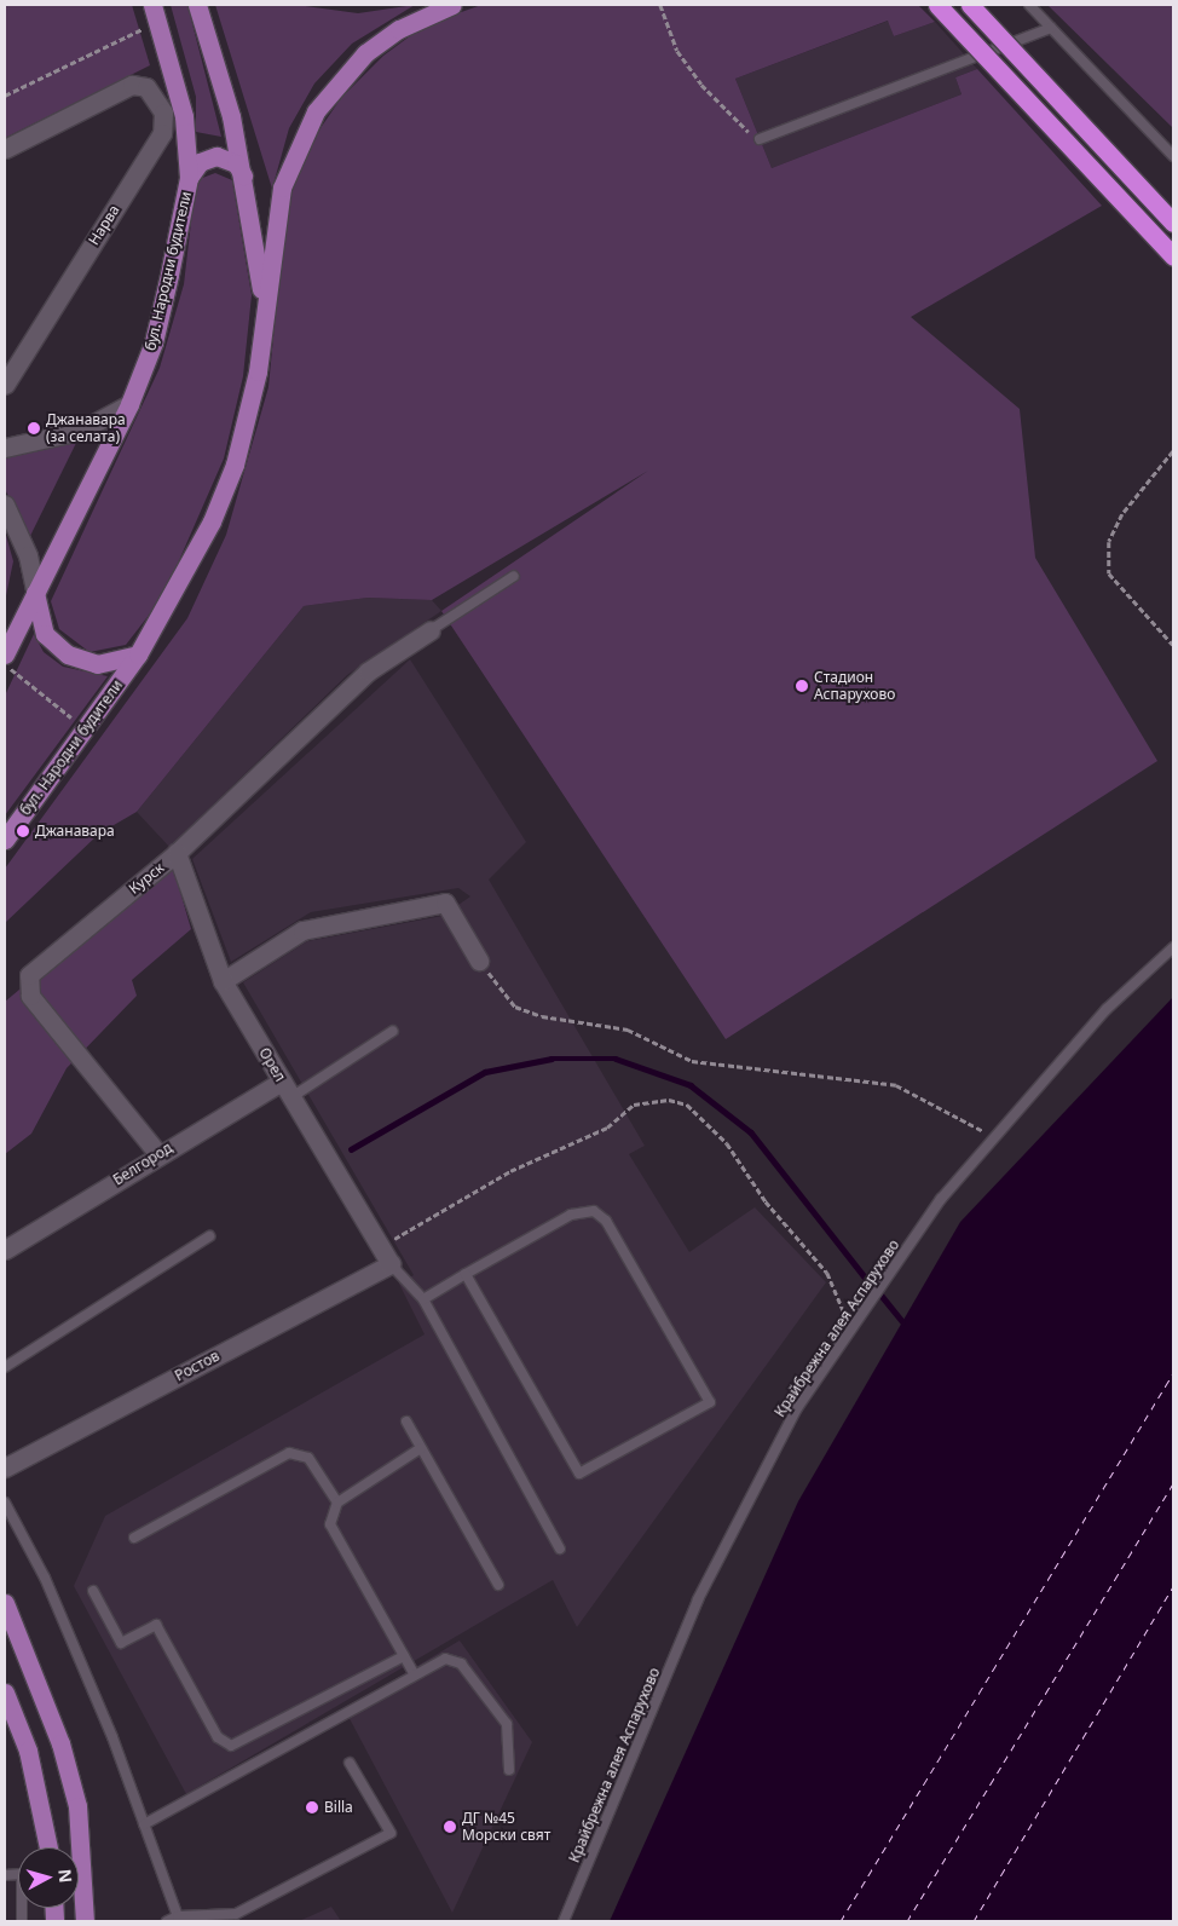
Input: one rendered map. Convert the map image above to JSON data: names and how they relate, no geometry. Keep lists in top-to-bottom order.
{
  "streets": {
    "main road": ["бул. Народни будители"],
    "street": [
      "Нарва",
      "Курск",
      "Орел",
      "Белгород",
      "Ростов"
    ],
    "lane": ["Крайбрежна алея Аспарухово"]
  },
  "crossings": [
    ["Курск", "Орел"],
    ["Курск", "Белгород"],
    ["Орел", "Белгород"],
    ["Орел", "Ростов"]
  ],
  "places": [
    "Джанавара (за селата)",
    "Стадион Аспарухово",
    "Джанавара",
    "Billa",
    "ДГ №45 Морски свят"
  ],
  "north": "right"
}
